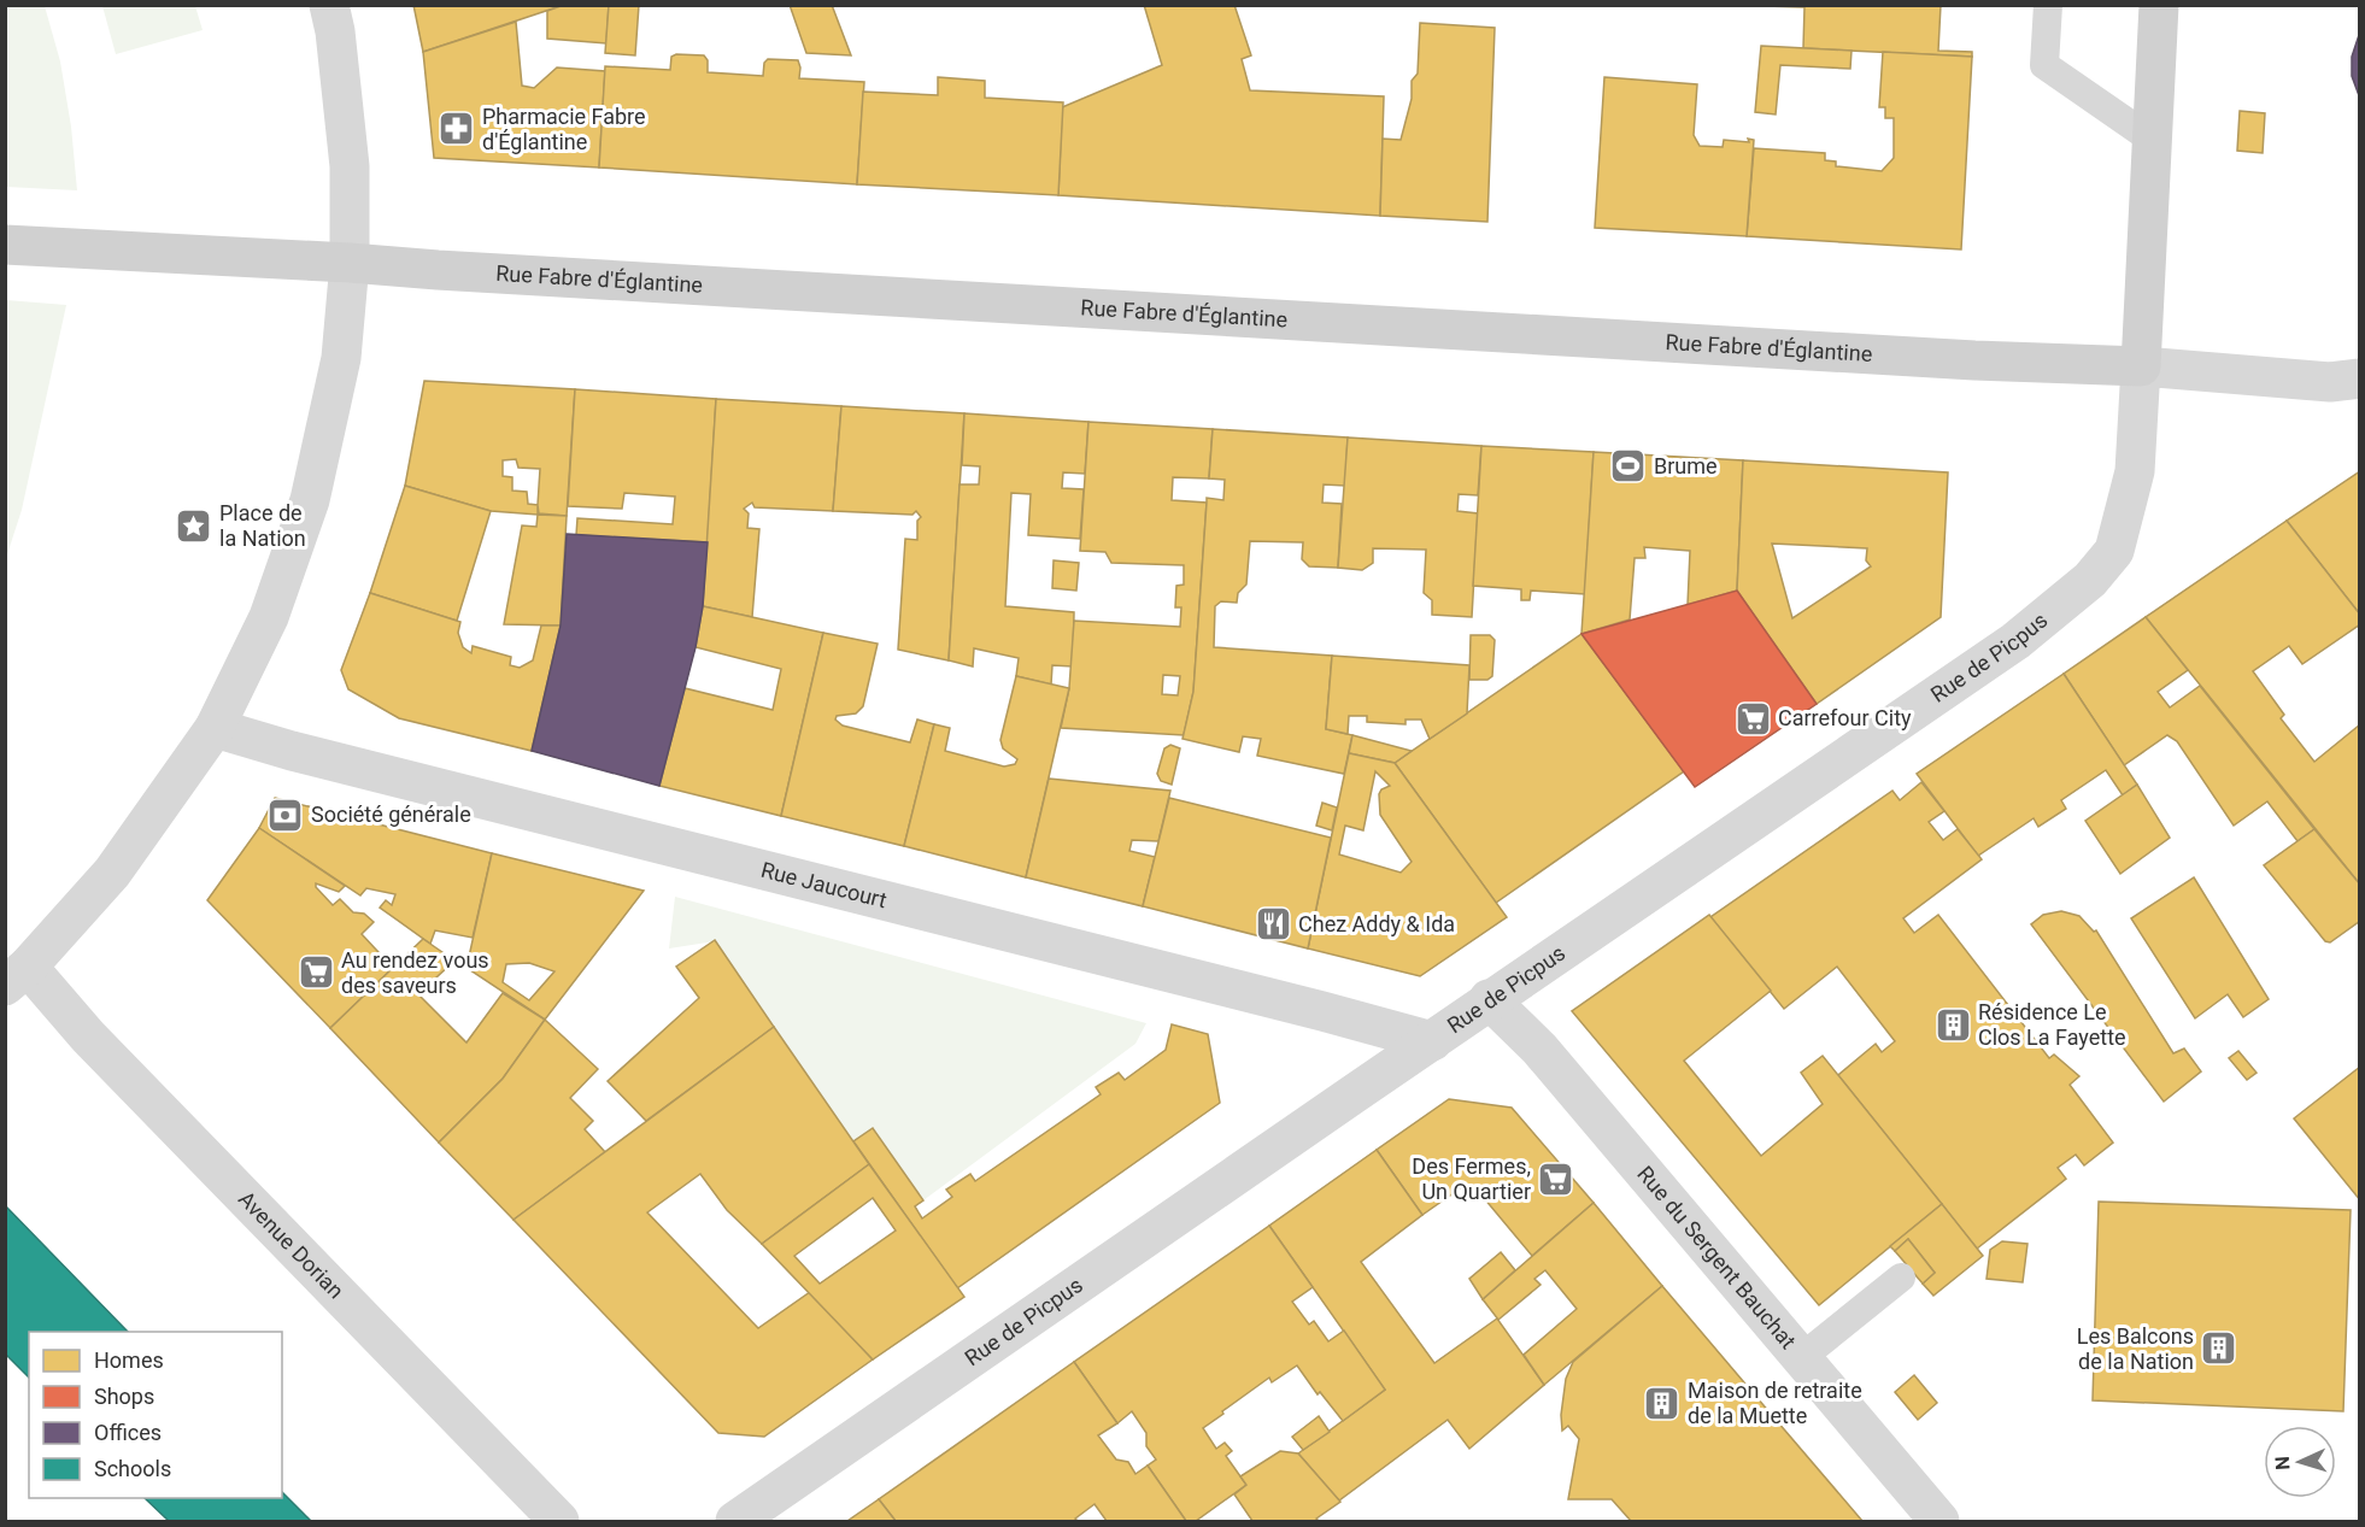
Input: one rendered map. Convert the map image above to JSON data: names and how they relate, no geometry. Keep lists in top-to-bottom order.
{
  "streets": {
    "street": [
      "Rue Fabre d'Églantine",
      "Rue de Picpus",
      "Rue Jaucourt",
      "Avenue Dorian",
      "Rue du Sergent Bauchat"
    ]
  },
  "crossings": [
    ["Rue Fabre d'Églantine", "Rue de Picpus"],
    ["Rue de Picpus", "Rue Jaucourt"],
    ["Rue de Picpus", "Rue du Sergent Bauchat"]
  ],
  "places": {
    "pharmacy": ["Pharmacie Fabre d'Églantine"],
    "sports": ["Brume"],
    "place": ["Place de la Nation"],
    "supermarket": ["Carrefour City", "Au rendez vous des saveurs", "Des Fermes, Un Quartier"],
    "bank": ["Société générale"],
    "restaurant": ["Chez Addy & Ida"],
    "building": ["Résidence Le Clos La Fayette", "Les Balcons de la Nation", "Maison de retraite de la Muette"]
  },
  "legend": [
    "Homes",
    "Shops",
    "Offices",
    "Schools"
  ],
  "north": "left"
}
